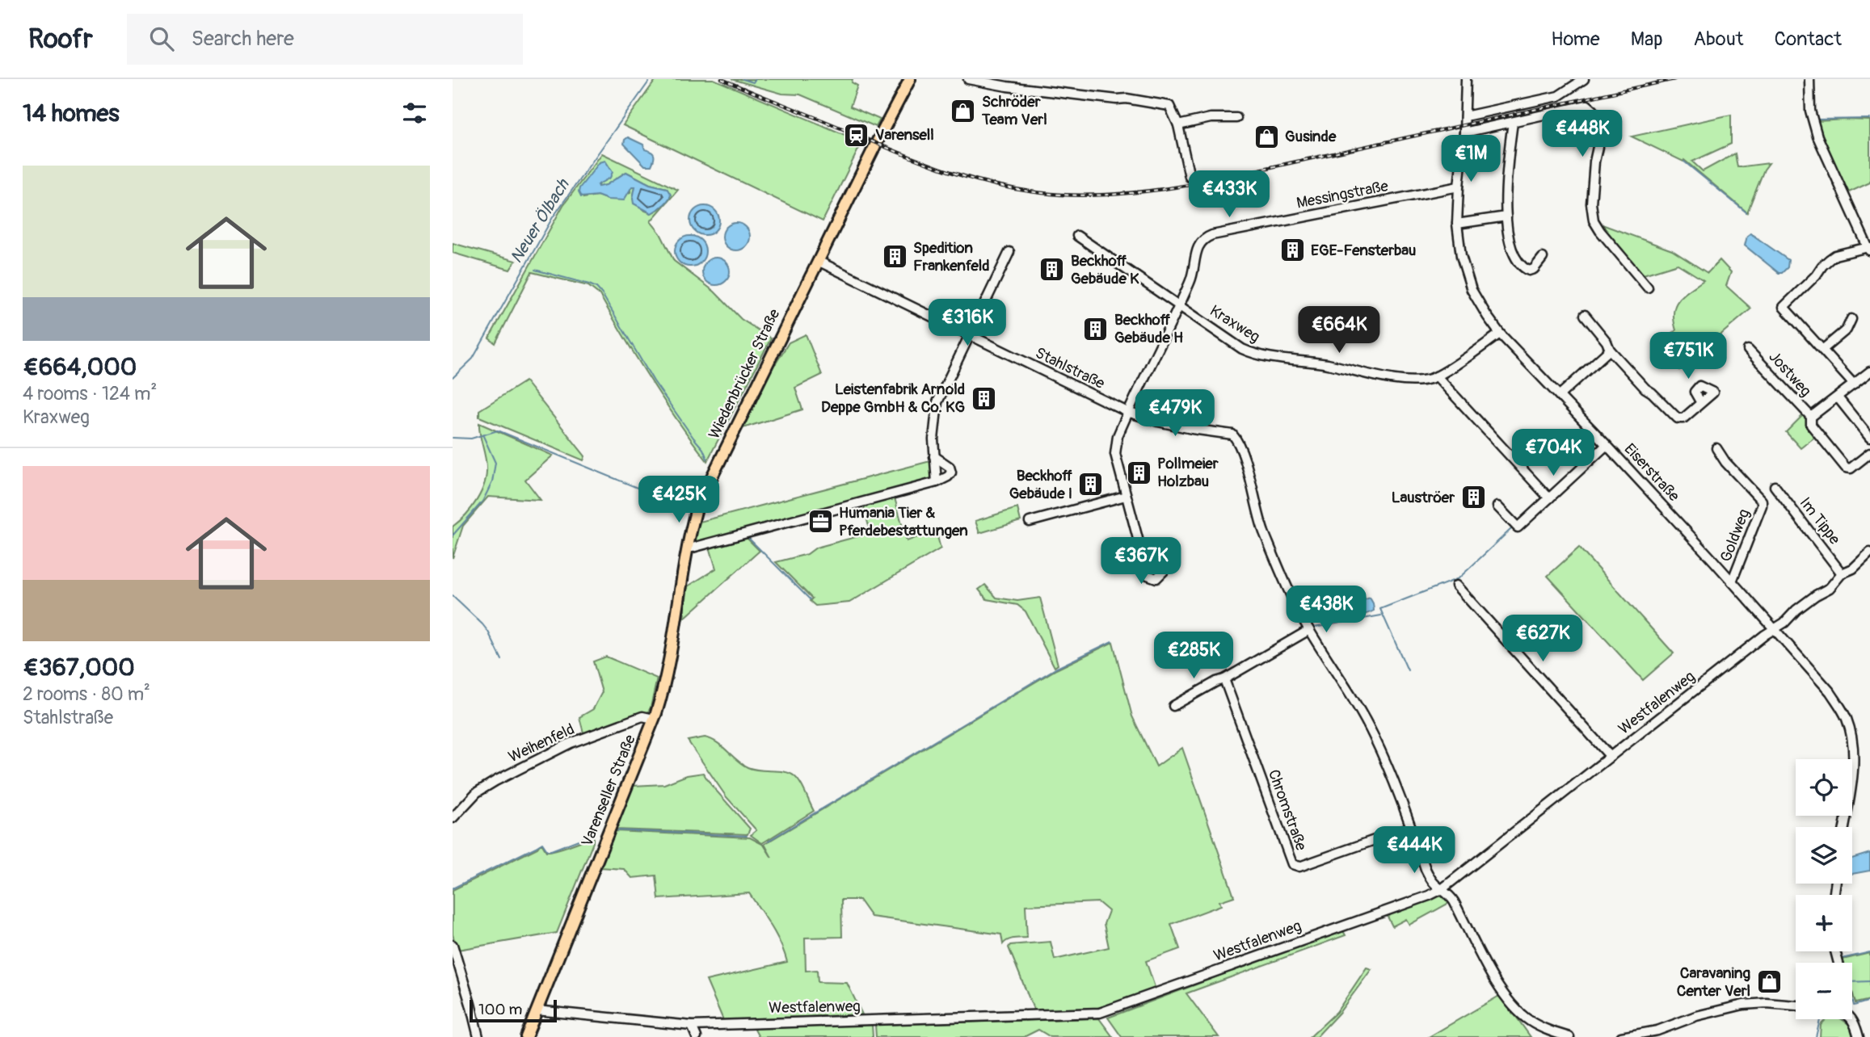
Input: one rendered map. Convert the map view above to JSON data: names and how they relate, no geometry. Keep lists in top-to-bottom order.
{
  "streets": {
    "main road": ["Wiedenbrücker Straße", "Varenseller Straße"],
    "street": [
      "Messingstraße",
      "Kraxweg",
      "Stahlstraße",
      "Jostweg",
      "Eiserstraße",
      "Im Tippe",
      "Goldweg",
      "Westfalenweg",
      "Weihenfeld",
      "Chromstraße"
    ]
  },
  "crossings": [
    ["Messingstraße", "Kraxweg"],
    ["Messingstraße", "Stahlstraße"],
    ["Messingstraße", "Eiserstraße"],
    ["Kraxweg", "Eiserstraße"],
    ["Stahlstraße", "Wiedenbrücker Straße"],
    ["Wiedenbrücker Straße", "Varenseller Straße"],
    ["Eiserstraße", "Goldweg"],
    ["Eiserstraße", "Westfalenweg"],
    ["Im Tippe", "Westfalenweg"],
    ["Westfalenweg", "Varenseller Straße"],
    ["Weihenfeld", "Varenseller Straße"]
  ],
  "water": ["Neuer Ölbach"],
  "places": {
    "shop": ["Schröder Team Verl", "Gusinde", "Caravaning Center Verl"],
    "station": ["Varensell"],
    "building": [
      "EGE-Fensterbau",
      "Spedition Frankenfeld",
      "Beckhoff Gebäude K",
      "Beckhoff Gebäude H",
      "Leistenfabrik Arnold Deppe GmbH & Co. KG",
      "Pollmeier Holzbau",
      "Beckhoff Gebäude I",
      "Lauströer"
    ],
    "office": ["Humania Tier & Pferdebestattungen"]
  },
  "scale_bar": "100 m",
  "page": {
    "header": "Roofr",
    "search": "Search here",
    "nav": [
      "Home",
      "Map",
      "About",
      "Contact"
    ],
    "heading": "14 homes",
    "price": [
      "€448K",
      "€1M",
      "€433K",
      "€316K",
      "€664K",
      "€751K",
      "€479K",
      "€704K",
      "€425K",
      "€367K",
      "€438K",
      "€627K",
      "€285K",
      "€444K"
    ],
    "list": [
      {
        "name": "€664,000",
        "note": "4 rooms · 124 m² · Kraxweg"
      },
      {
        "name": "€367,000",
        "note": "2 rooms · 80 m² · Stahlstraße"
      }
    ],
    "map_buttons": ["+", "−"],
    "scale": "100 m"
  }
}
